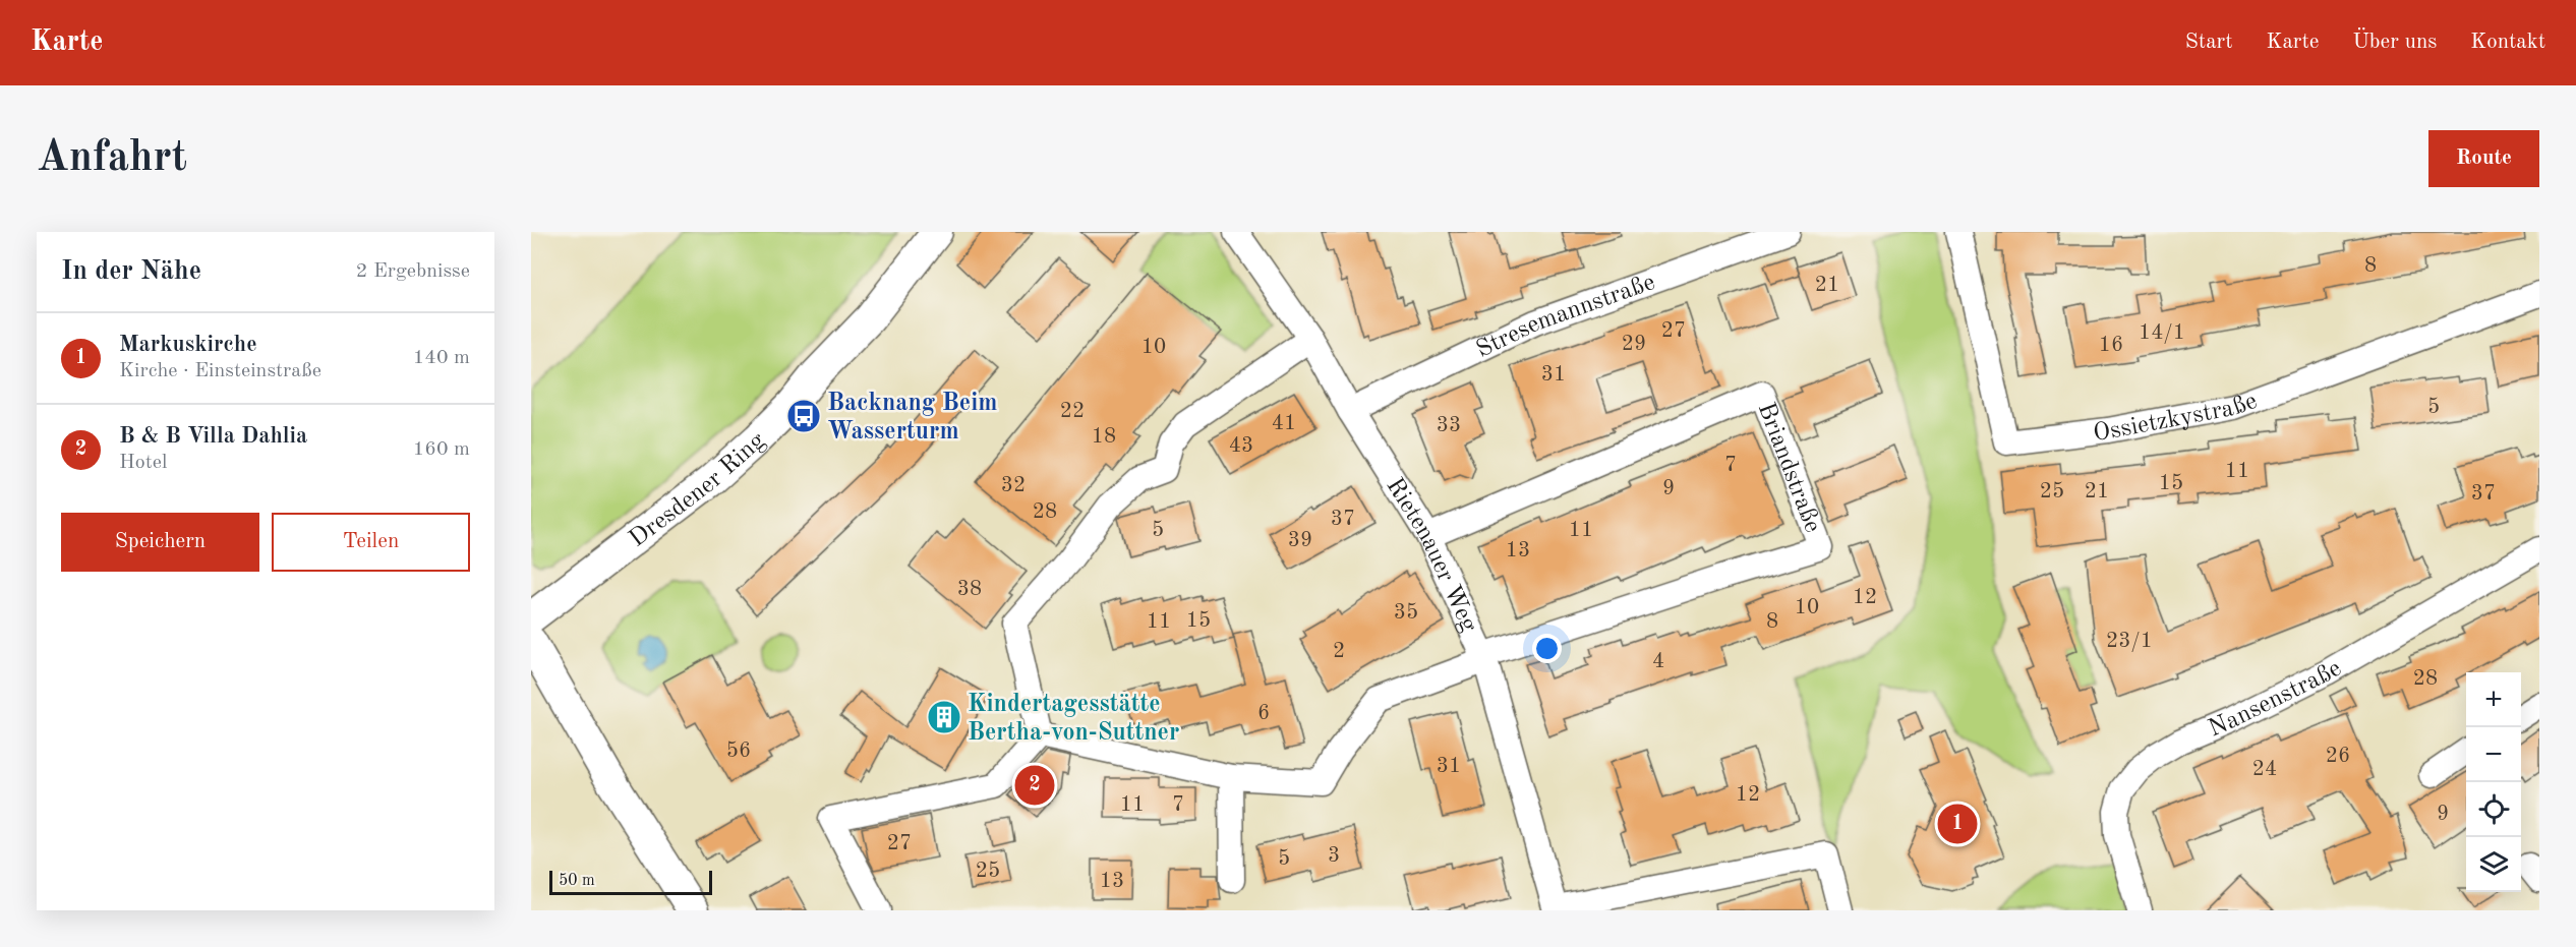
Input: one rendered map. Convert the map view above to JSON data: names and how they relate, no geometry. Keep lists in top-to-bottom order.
{
  "streets": {
    "street": [
      "Stresemannstraße",
      "Ossietzkystraße",
      "Briandstraße",
      "Dresdener Ring",
      "Rietenauer Weg",
      "Nansenstraße"
    ]
  },
  "crossings": [
    ["Stresemannstraße", "Rietenauer Weg"],
    ["Briandstraße", "Rietenauer Weg"]
  ],
  "places": {
    "bus stop": ["Backnang Beim Wasserturm"],
    "building": ["Kindertagesstätte Bertha-von-Suttner"]
  },
  "house_numbers": [
    "8",
    "21",
    "27",
    "14/1",
    "29",
    "16",
    "10",
    "31",
    "5",
    "22",
    "41",
    "33",
    "18",
    "43",
    "7",
    "11",
    "15",
    "32",
    "9",
    "25",
    "21",
    "37",
    "28",
    "37",
    "5",
    "11",
    "39",
    "13",
    "38",
    "12",
    "10",
    "35",
    "15",
    "11",
    "8",
    "23/1",
    "2",
    "4",
    "28",
    "6",
    "56",
    "26",
    "31",
    "24",
    "12",
    "11",
    "7",
    "9",
    "27",
    "3",
    "5",
    "25",
    "13"
  ],
  "scale_bar": "50 m",
  "page": {
    "header": "Karte",
    "nav": [
      "Start",
      "Karte",
      "Über uns",
      "Kontakt"
    ],
    "buttons": [
      "Route",
      ["Speichern", "Teilen"]
    ],
    "title": "Anfahrt",
    "heading": ["In der Nähe", "2 Ergebnisse"],
    "list": [
      {
        "mark": "1",
        "name": "Markuskirche",
        "note": "Kirche · Einsteinstraße",
        "value": "140 m"
      },
      {
        "mark": "2",
        "name": "B & B Villa Dahlia",
        "note": "Hotel",
        "value": "160 m"
      }
    ],
    "map_buttons": ["+", "−"],
    "pins": ["2", "1"],
    "scale": "50 m"
  }
}
